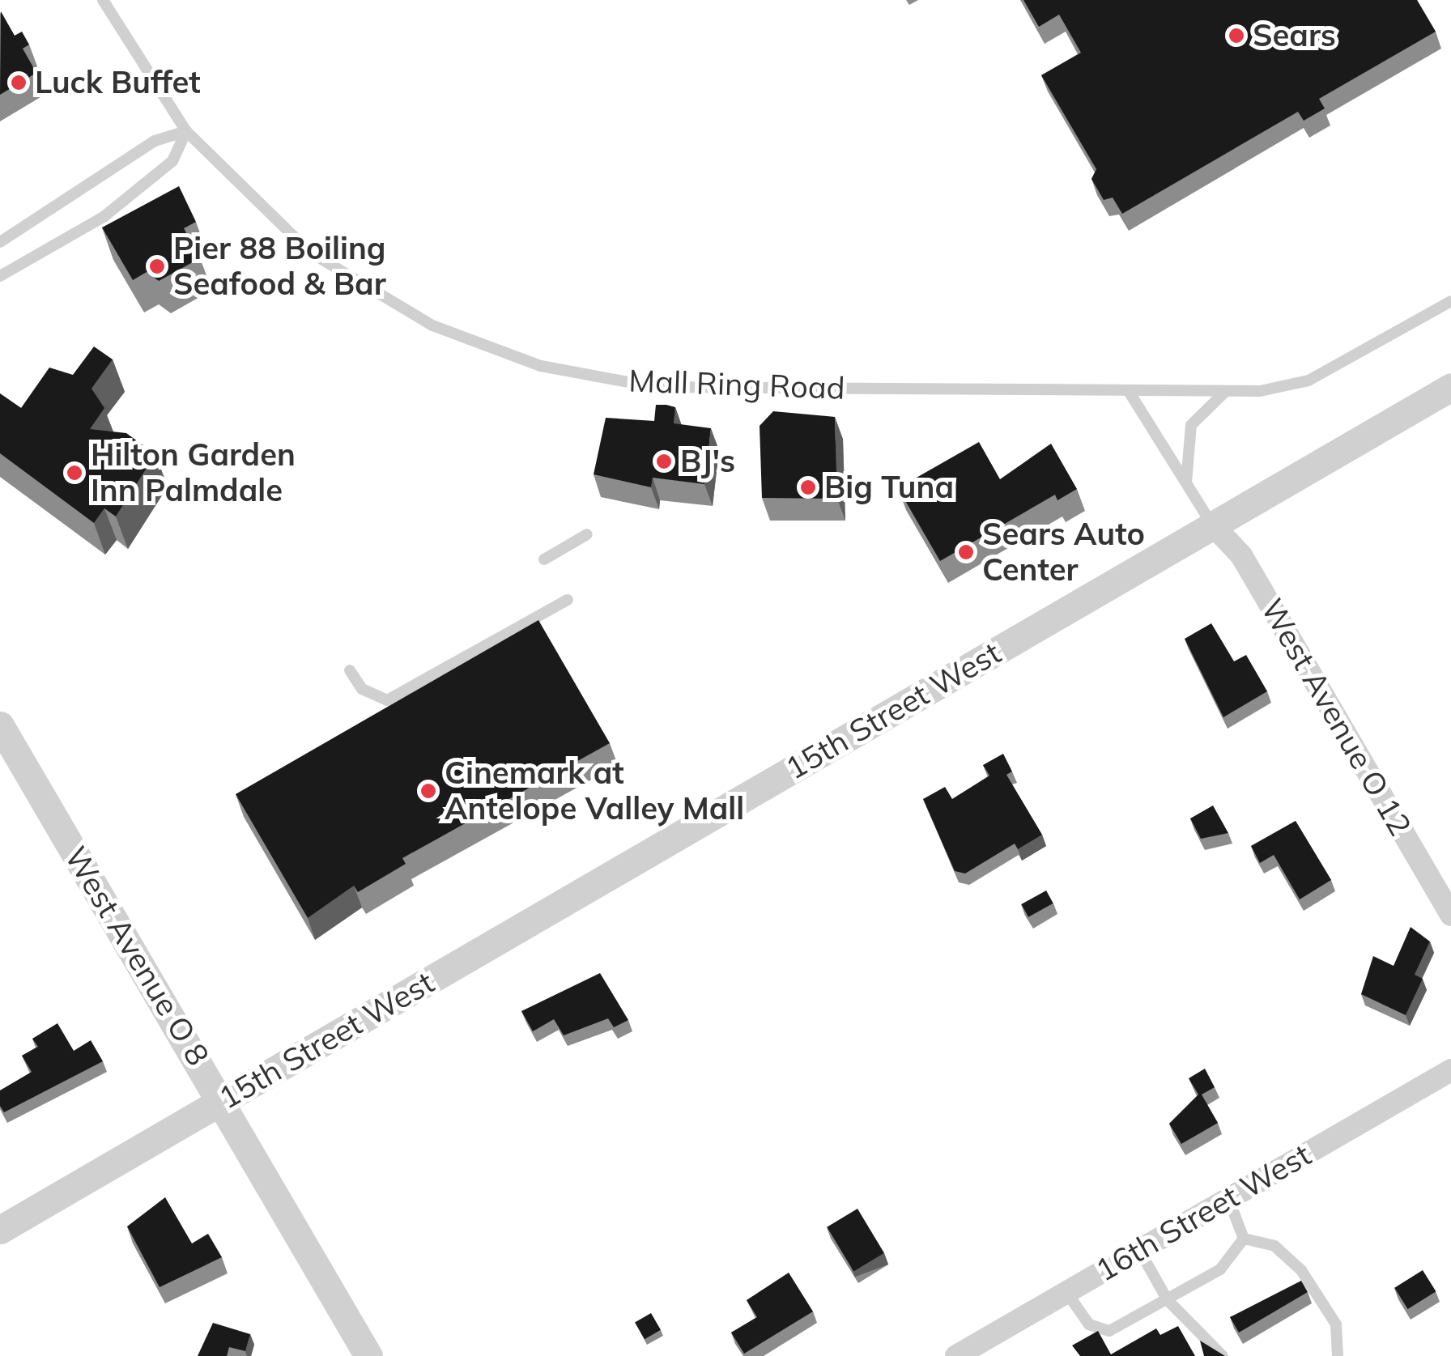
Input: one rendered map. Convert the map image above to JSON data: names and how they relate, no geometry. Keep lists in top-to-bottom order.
{
  "streets": {
    "street": [
      "15th Street West",
      "West Avenue O 12",
      "West Avenue O 8",
      "16th Street West"
    ],
    "lane": ["Mall Ring Road"]
  },
  "crossings": [
    ["15th Street West", "West Avenue O 12"],
    ["15th Street West", "West Avenue O 8"]
  ],
  "places": [
    "Sears",
    "Luck Buffet",
    "Pier 88 Boiling Seafood & Bar",
    "BJ's",
    "Hilton Garden Inn Palmdale",
    "Big Tuna",
    "Sears Auto Center",
    "Cinemark at Antelope Valley Mall"
  ]
}
